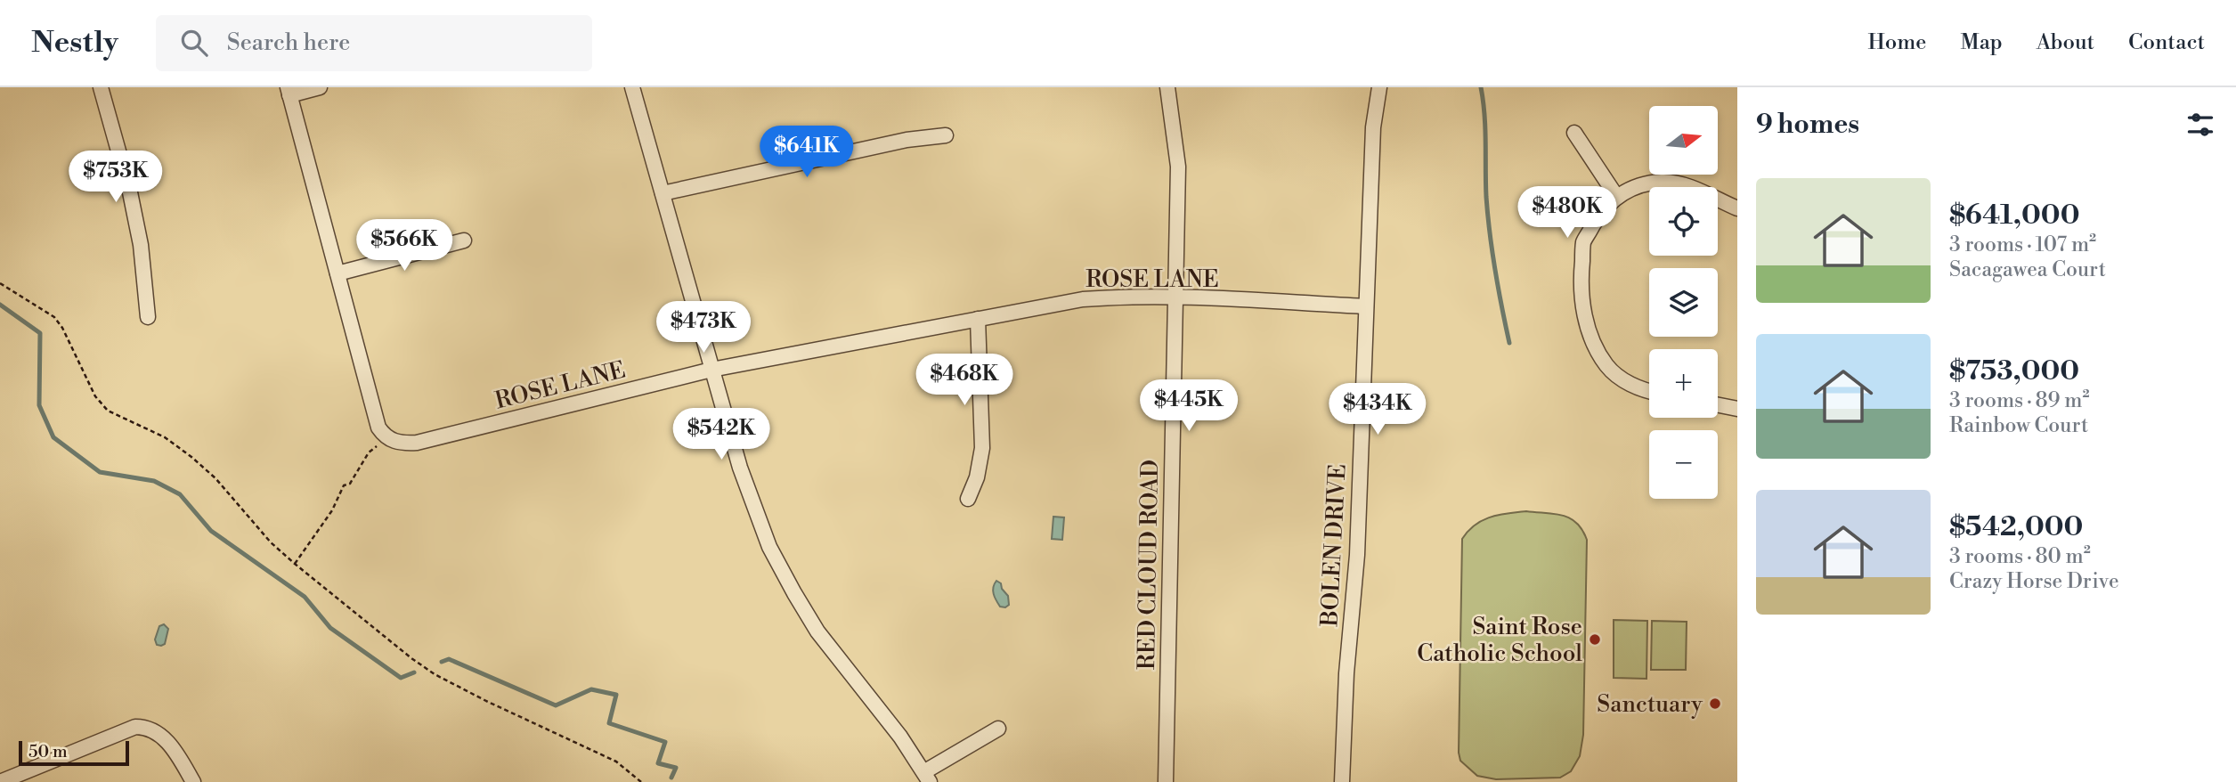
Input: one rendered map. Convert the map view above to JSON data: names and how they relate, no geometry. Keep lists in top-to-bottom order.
{
  "streets": {
    "street": ["ROSE LANE", "BOLEN DRIVE", "RED CLOUD ROAD"]
  },
  "crossings": [
    ["ROSE LANE", "BOLEN DRIVE"],
    ["ROSE LANE", "RED CLOUD ROAD"]
  ],
  "places": ["Saint Rose Catholic School", "Sanctuary"],
  "scale_bar": "50 m",
  "north": "right",
  "page": {
    "header": "Nestly",
    "search": "Search here",
    "nav": [
      "Home",
      "Map",
      "About",
      "Contact"
    ],
    "heading": "9 homes",
    "map_buttons": ["+", "−"],
    "price": [
      "$641K",
      "$753K",
      "$480K",
      "$566K",
      "$473K",
      "$468K",
      "$445K",
      "$434K",
      "$542K"
    ],
    "list": [
      {
        "name": "$641,000",
        "note": "3 rooms · 107 m² · Sacagawea Court"
      },
      {
        "name": "$753,000",
        "note": "3 rooms · 89 m² · Rainbow Court"
      },
      {
        "name": "$542,000",
        "note": "3 rooms · 80 m² · Crazy Horse Drive"
      }
    ],
    "scale": "50 m"
  }
}
